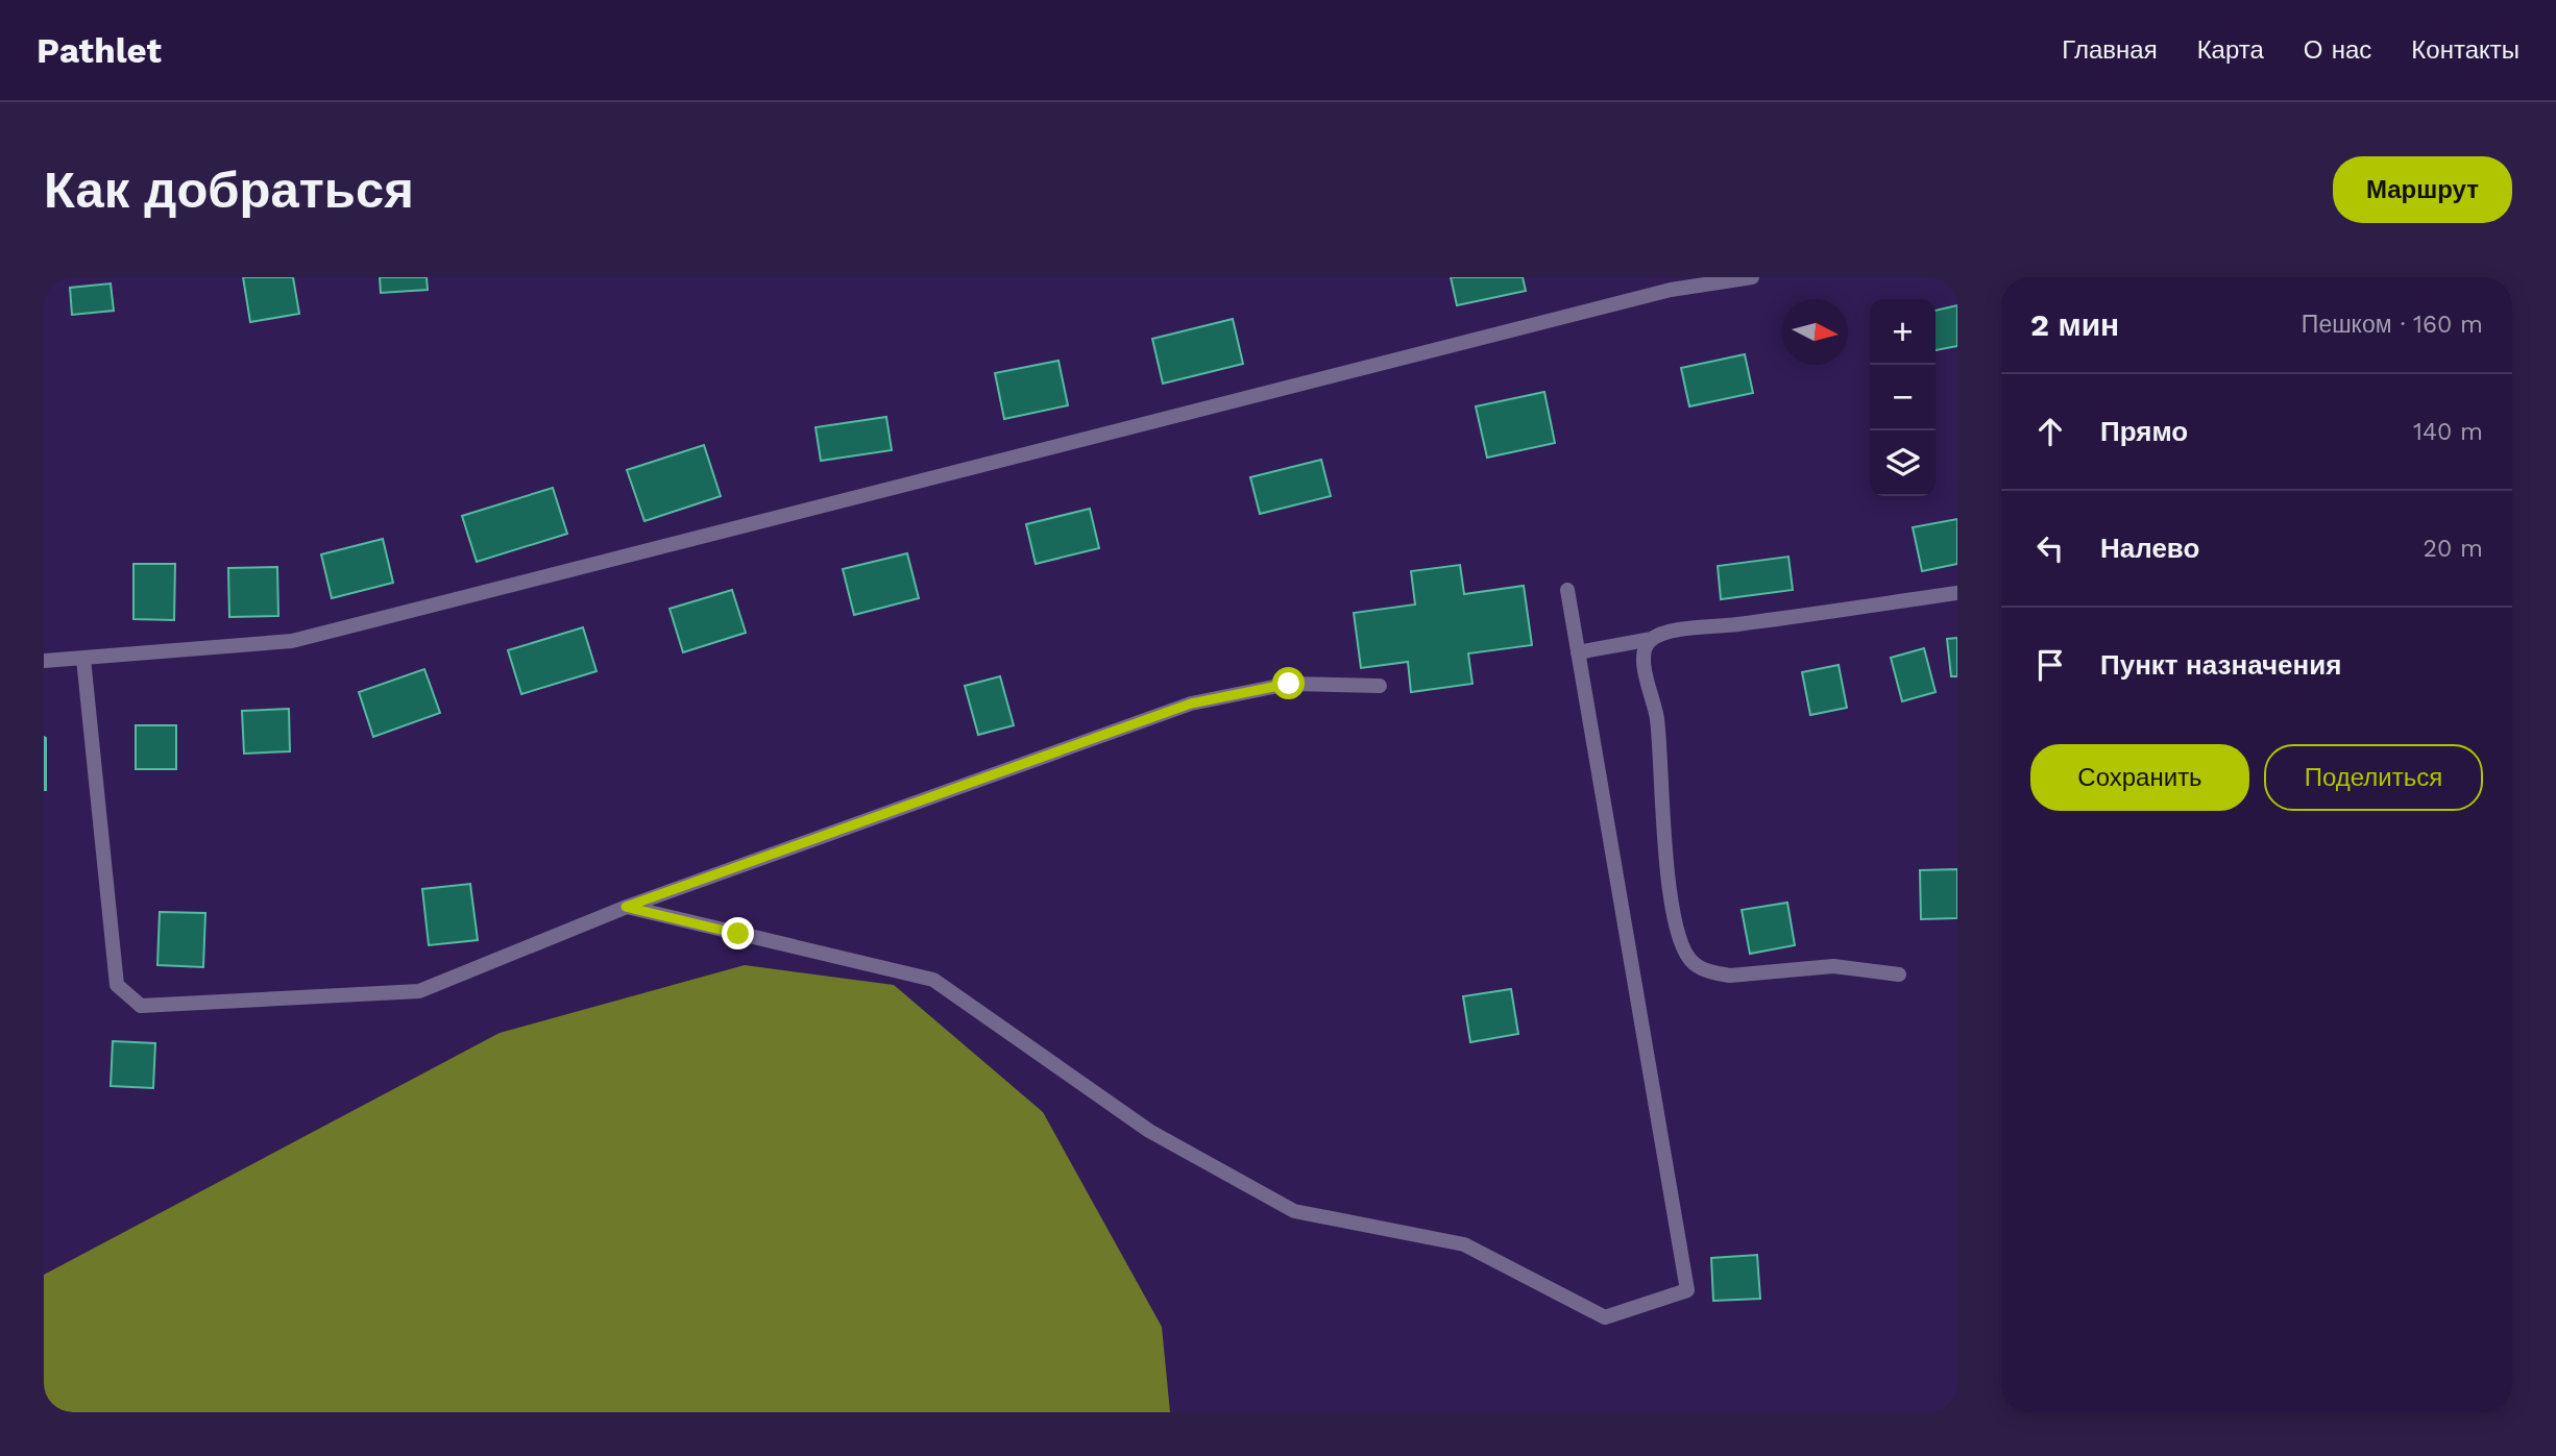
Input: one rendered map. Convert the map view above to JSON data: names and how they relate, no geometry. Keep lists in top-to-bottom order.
{
  "north": "right",
  "page": {
    "header": "Pathlet",
    "nav": [
      "Главная",
      "Карта",
      "О нас",
      "Контакты"
    ],
    "buttons": [
      "Маршрут",
      ["Сохранить", "Поделиться"]
    ],
    "title": "Как добраться",
    "heading": ["2 мин", "Пешком · 160 m"],
    "map_buttons": ["+", "−"],
    "list": [
      ["Прямо", "140 m"],
      ["Налево", "20 m"],
      "Пункт назначения"
    ]
  }
}
